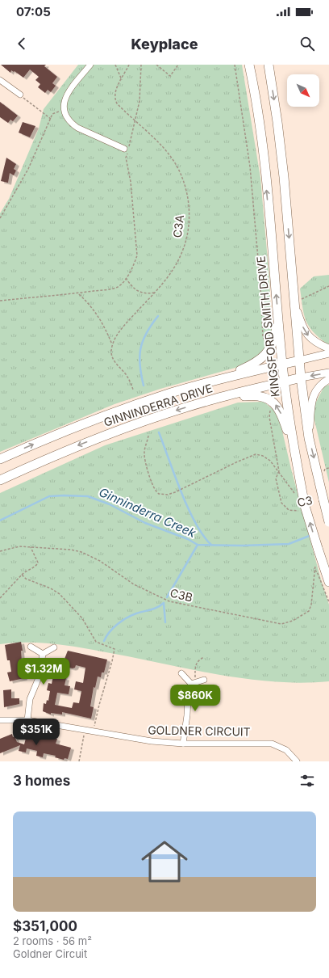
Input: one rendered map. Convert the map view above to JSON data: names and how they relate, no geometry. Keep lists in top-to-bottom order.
{
  "streets": {
    "main road": ["KINGSFORD SMITH DRIVE", "GINNINDERRA DRIVE"],
    "street": ["GOLDNER CIRCUIT"],
    "path": ["C3A", "C3", "C3B"]
  },
  "crossings": [
    ["KINGSFORD SMITH DRIVE", "GINNINDERRA DRIVE"],
    ["KINGSFORD SMITH DRIVE", "C3"]
  ],
  "water": ["Ginninderra Creek"],
  "north": "bottom right",
  "page": {
    "status": "07:05",
    "header": "Keyplace",
    "price": ["$1.32M", "$860K", "$351K"],
    "heading": "3 homes",
    "list": [
      {
        "name": "$351,000",
        "note": "2 rooms · 56 m² · Goldner Circuit"
      }
    ]
  }
}
